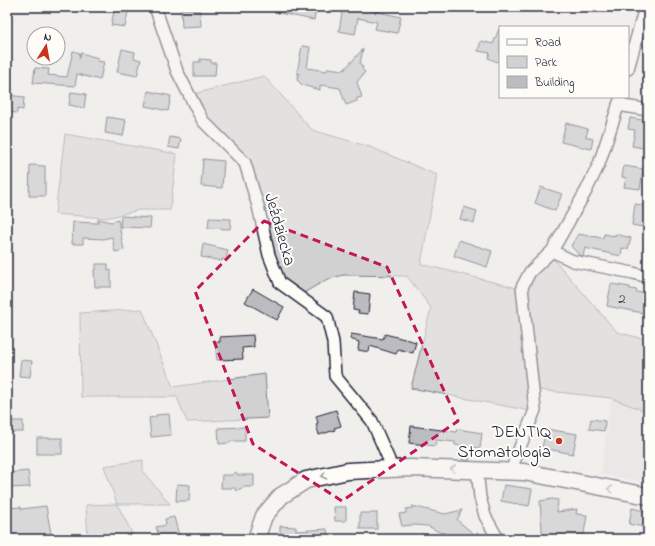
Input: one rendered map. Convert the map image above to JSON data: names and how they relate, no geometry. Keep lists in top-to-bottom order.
{
  "streets": {
    "street": ["Jeździecka"]
  },
  "places": ["DENTIQ Stomatologia"],
  "house_numbers": ["2"],
  "legend": ["Road", "Park", "Building"],
  "north": "top"
}
